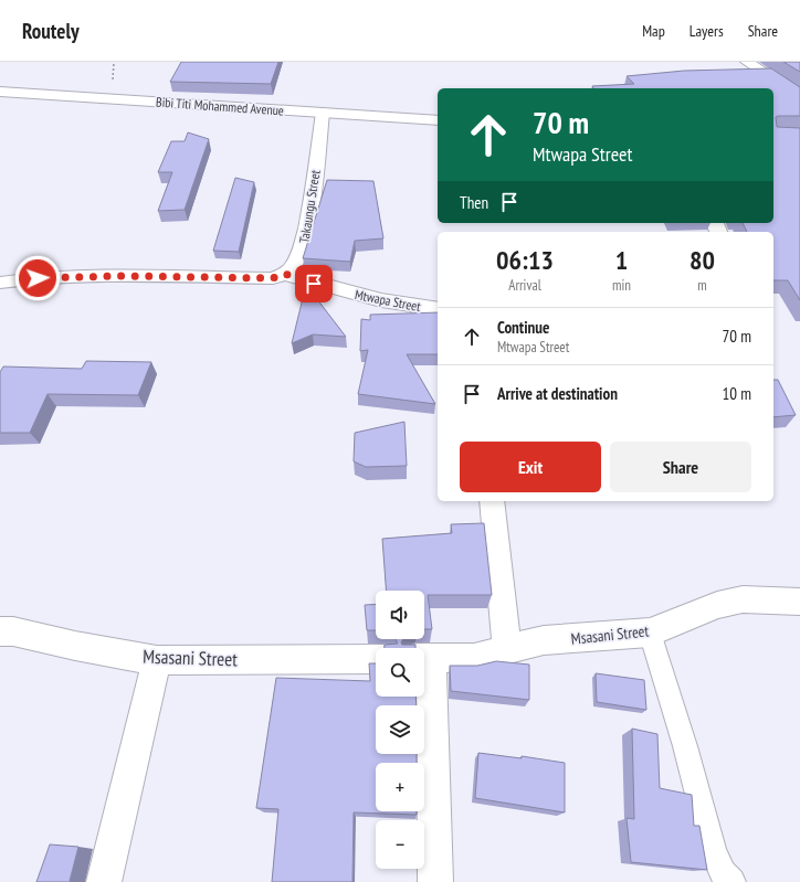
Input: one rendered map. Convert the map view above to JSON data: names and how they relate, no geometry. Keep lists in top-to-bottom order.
{
  "streets": {
    "street": [
      "Bibi Titi Mohammed Avenue",
      "Takaungu Street",
      "Mtwapa Street",
      "Msasani Street"
    ]
  },
  "crossings": [
    ["Bibi Titi Mohammed Avenue", "Takaungu Street"],
    ["Takaungu Street", "Mtwapa Street"]
  ],
  "page": {
    "header": "Routely",
    "nav": ["Map", "Layers", "Share"],
    "turn": ["70 m", "Mtwapa Street"],
    "then": "Then",
    "eta": [
      "06:13",
      "Arrival",
      "1",
      "min",
      "80",
      "m"
    ],
    "list": [
      {
        "name": "Continue",
        "note": "Mtwapa Street",
        "value": "70 m"
      },
      {
        "name": "Arrive at destination",
        "value": "10 m"
      }
    ],
    "buttons": ["Exit", "Share"],
    "map_buttons": ["+", "−"]
  }
}
